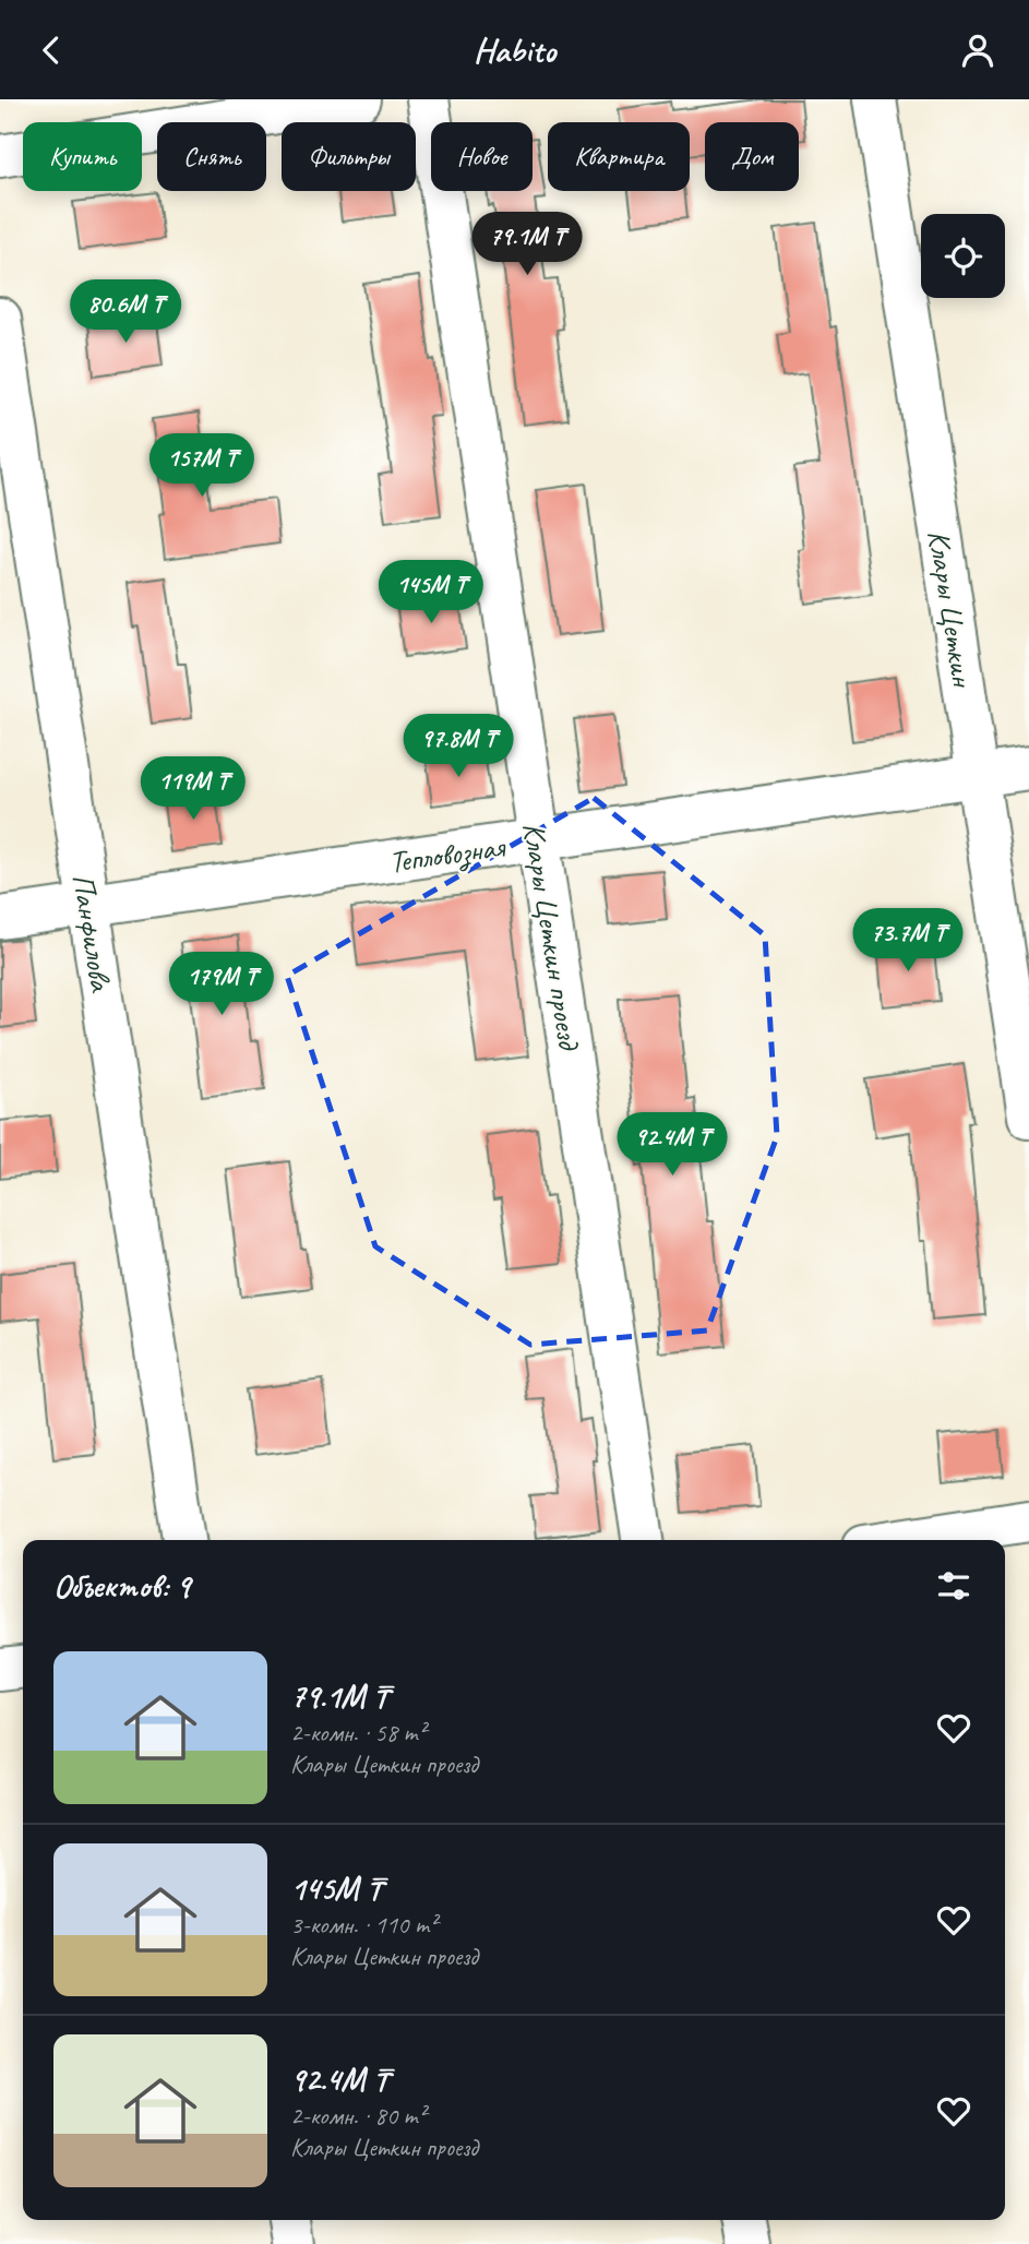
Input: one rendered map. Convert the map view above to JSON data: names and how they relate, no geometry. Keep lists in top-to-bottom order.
{
  "streets": {
    "street": [
      "Клары Цеткин",
      "Тепловозная",
      "Панфилова",
      "Клары Цеткин проезд"
    ]
  },
  "crossings": [
    ["Клары Цеткин", "Тепловозная"],
    ["Тепловозная", "Панфилова"],
    ["Тепловозная", "Клары Цеткин проезд"]
  ],
  "page": {
    "header": "Habito",
    "chip": [
      "Купить",
      "Снять",
      "Фильтры",
      "Новое",
      "Квартира",
      "Дом"
    ],
    "price": [
      "79.1M ₸",
      "80.6M ₸",
      "157M ₸",
      "145M ₸",
      "97.8M ₸",
      "119M ₸",
      "73.7M ₸",
      "179M ₸",
      "92.4M ₸"
    ],
    "heading": "Объектов: 9",
    "list": [
      {
        "name": "79.1M ₸",
        "note": "2-комн. · 58 m² · Клары Цеткин проезд"
      },
      {
        "name": "145M ₸",
        "note": "3-комн. · 110 m² · Клары Цеткин проезд"
      },
      {
        "name": "92.4M ₸",
        "note": "2-комн. · 80 m² · Клары Цеткин проезд"
      }
    ]
  }
}
